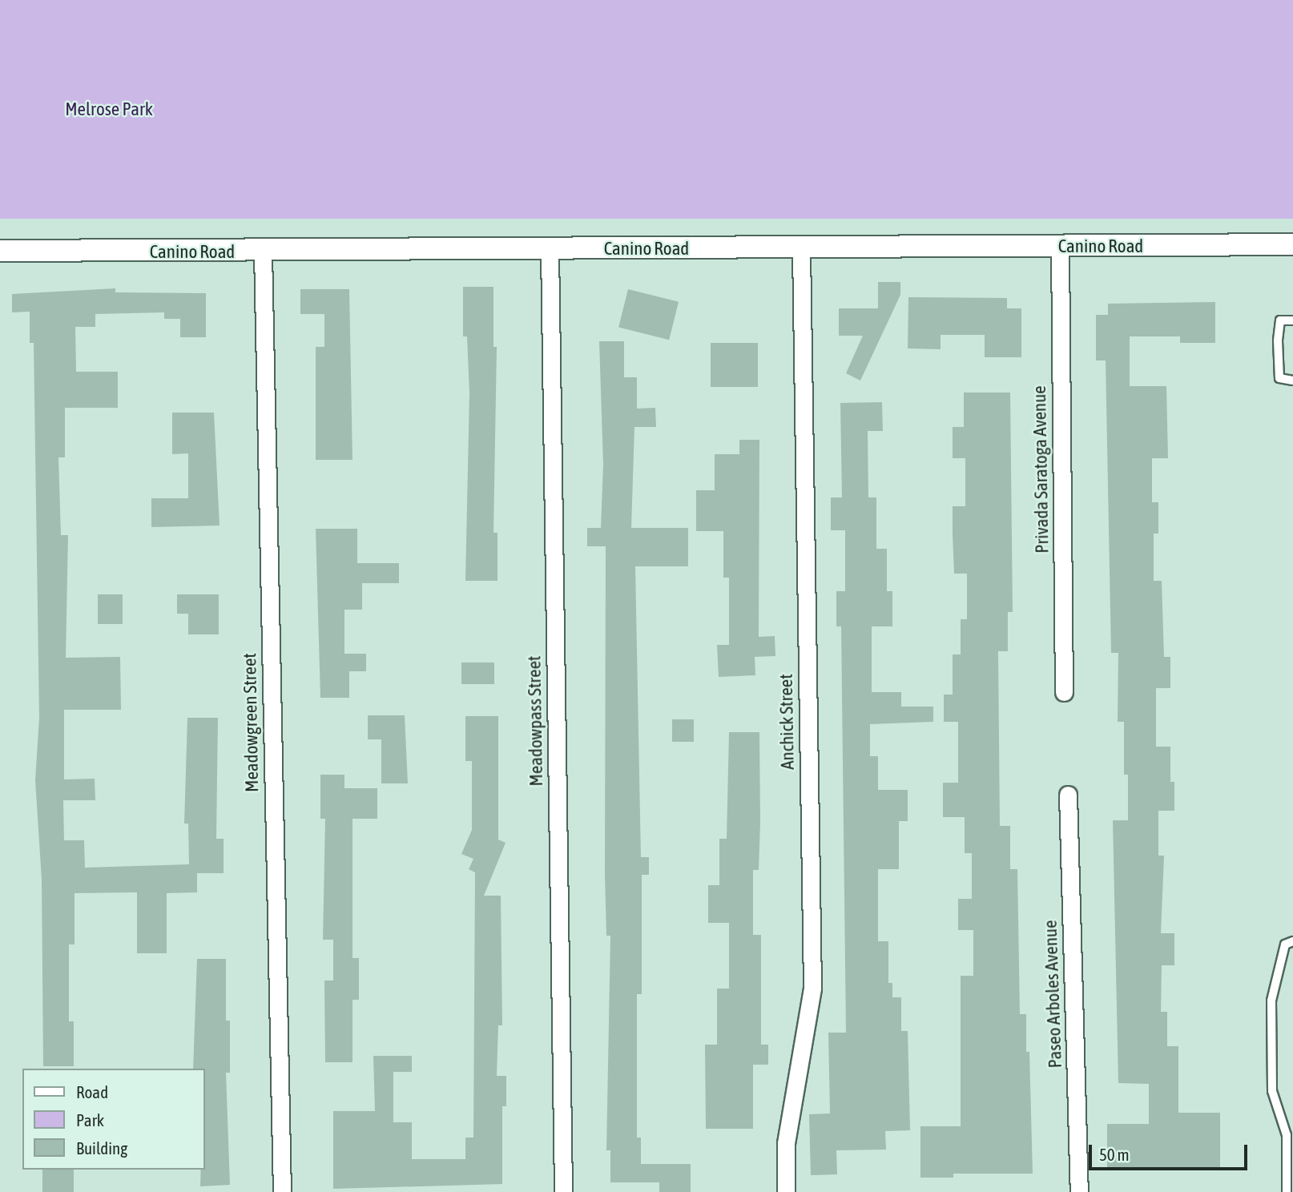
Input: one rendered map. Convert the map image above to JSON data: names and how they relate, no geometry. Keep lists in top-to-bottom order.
{
  "streets": {
    "street": [
      "Canino Road",
      "Privada Saratoga Avenue",
      "Meadowpass Street",
      "Anchick Street",
      "Meadowgreen Street",
      "Paseo Arboles Avenue"
    ]
  },
  "crossings": [
    ["Canino Road", "Privada Saratoga Avenue"],
    ["Canino Road", "Meadowpass Street"],
    ["Canino Road", "Anchick Street"],
    ["Canino Road", "Meadowgreen Street"]
  ],
  "parks": ["Melrose Park"],
  "legend": ["Road", "Park", "Building"],
  "scale_bar": "50 m"
}
